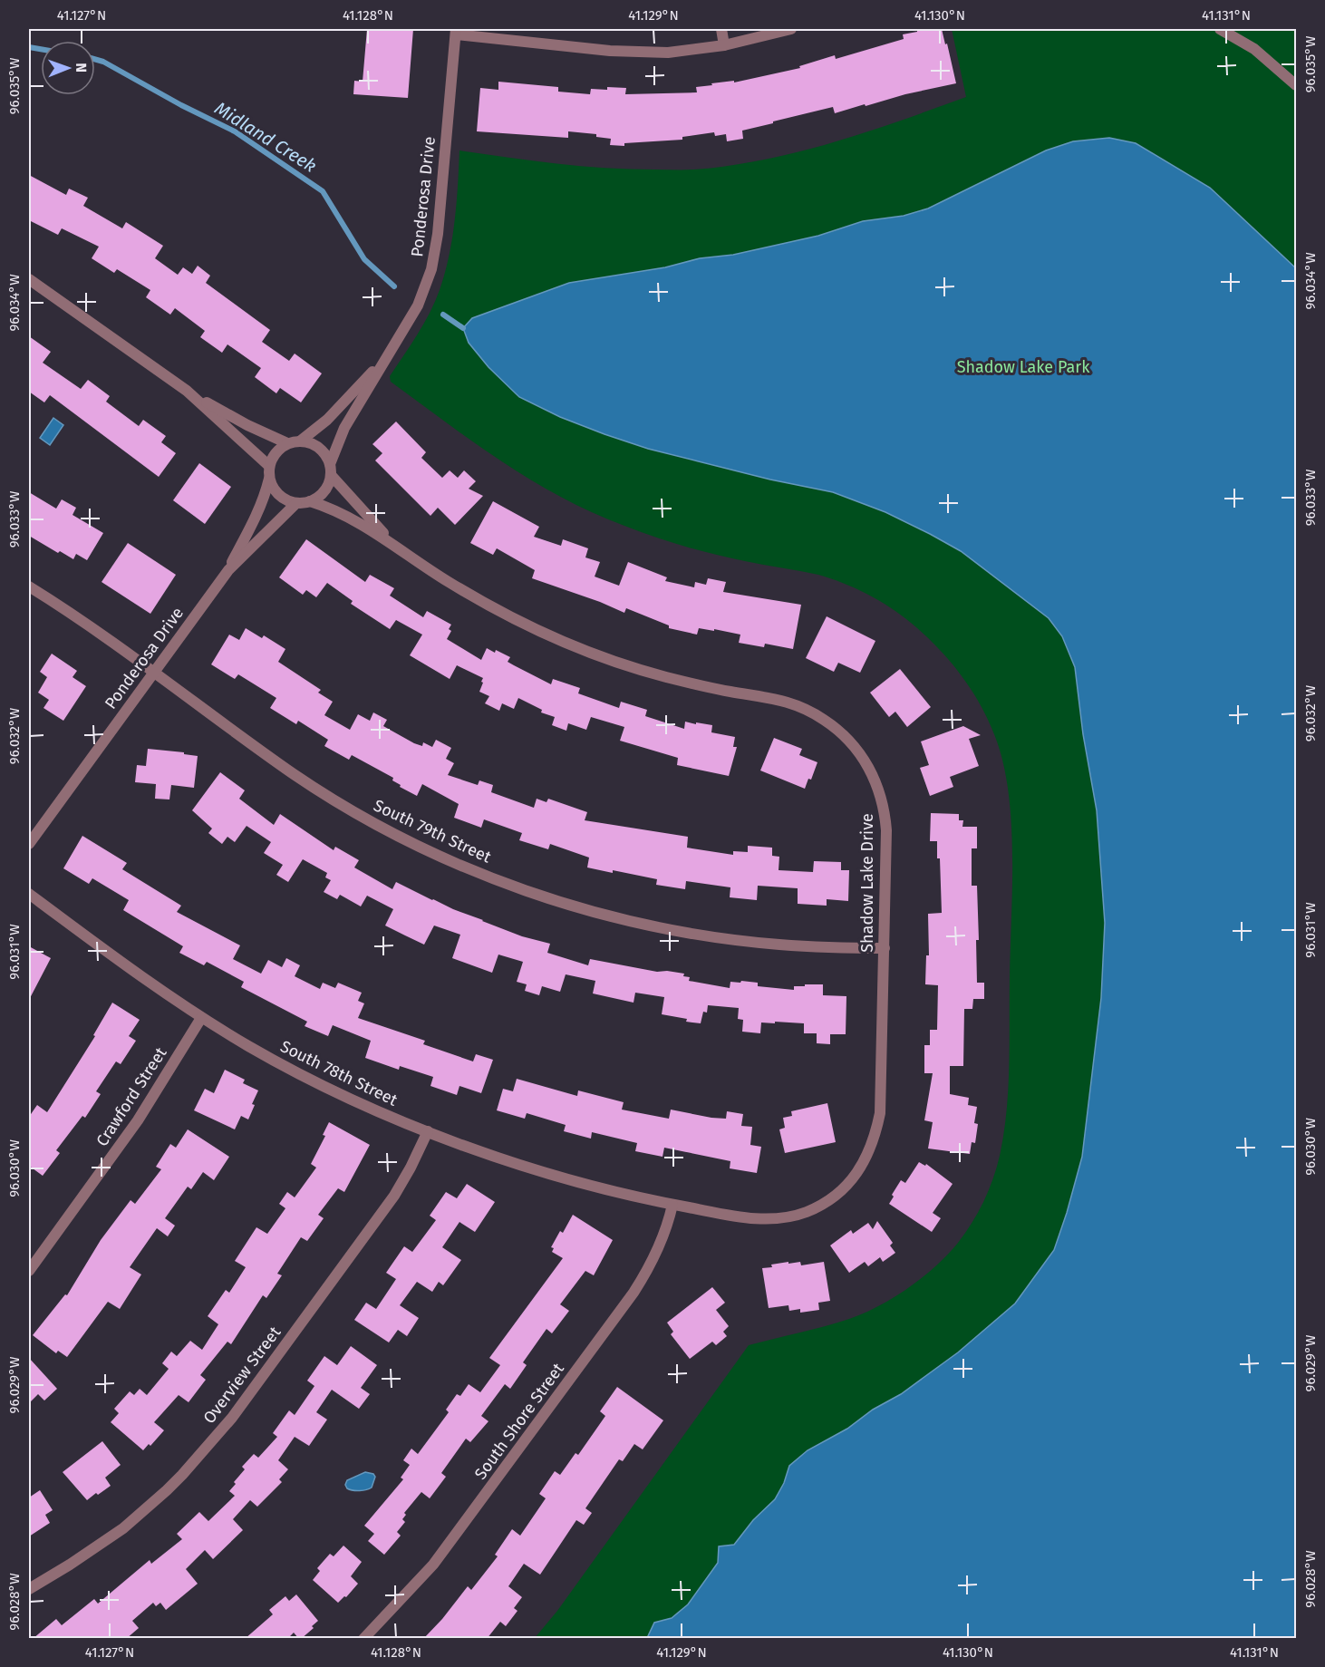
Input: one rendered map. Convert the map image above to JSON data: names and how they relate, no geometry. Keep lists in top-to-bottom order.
{
  "streets": {
    "street": [
      "Ponderosa Drive",
      "South 79th Street",
      "Shadow Lake Drive",
      "South 78th Street",
      "Crawford Street",
      "Overview Street",
      "South Shore Street"
    ]
  },
  "crossings": [
    ["Ponderosa Drive", "South 79th Street"],
    ["Ponderosa Drive", "Shadow Lake Drive"],
    ["South 79th Street", "Shadow Lake Drive"],
    ["Shadow Lake Drive", "South 78th Street"],
    ["Shadow Lake Drive", "South Shore Street"],
    ["South 78th Street", "Crawford Street"],
    ["South 78th Street", "Overview Street"],
    ["South 78th Street", "South Shore Street"]
  ],
  "water": ["Midland Creek"],
  "parks": ["Shadow Lake Park"],
  "north": "right",
  "coordinates": [
    "41.127°N",
    "41.128°N",
    "41.129°N",
    "41.130°N",
    "41.131°N",
    "96.035°W",
    "96.034°W",
    "96.033°W",
    "96.032°W",
    "96.031°W",
    "96.030°W",
    "96.029°W",
    "96.028°W"
  ]
}
